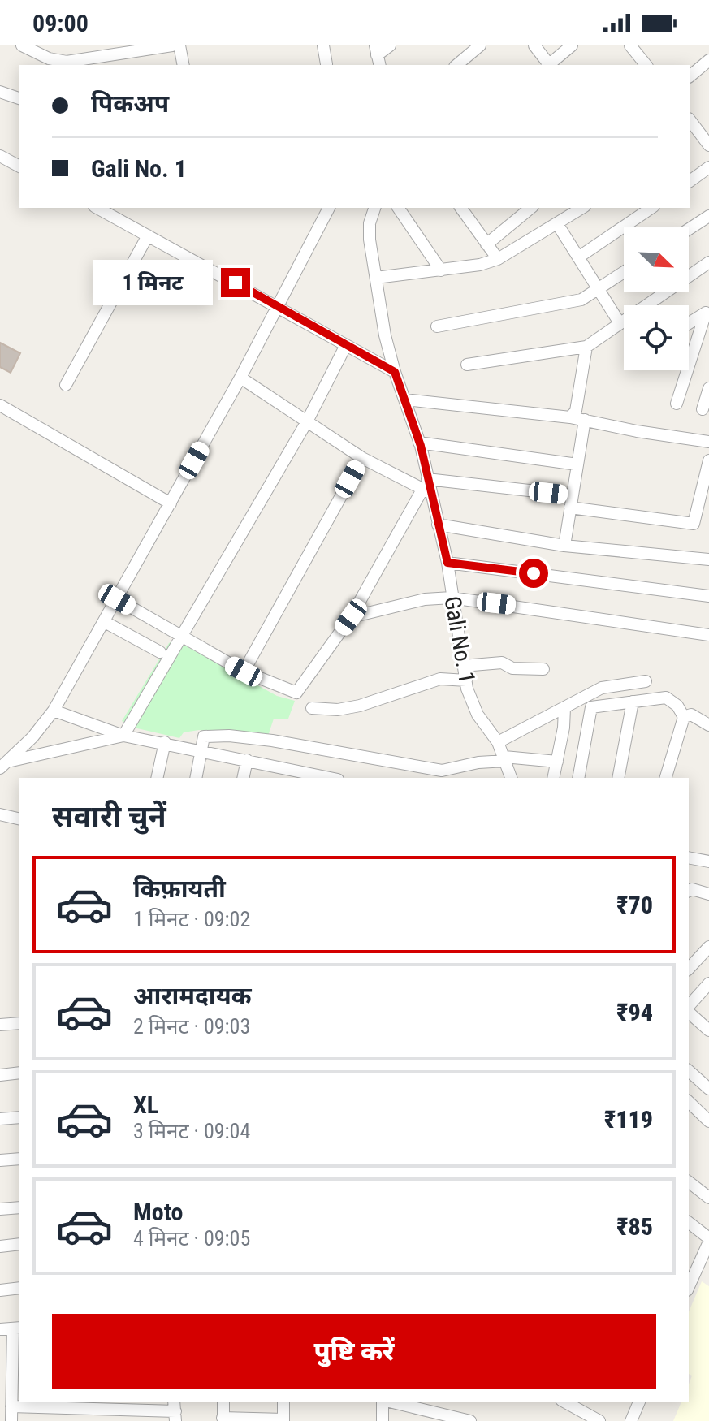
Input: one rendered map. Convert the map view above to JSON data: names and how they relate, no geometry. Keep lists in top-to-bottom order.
{
  "streets": {
    "street": ["Gali No. 1"]
  },
  "north": "bottom right",
  "page": {
    "status": "09:00",
    "banner": ["पिकअप", "Gali No. 1"],
    "bubble": "1 मिनट",
    "heading": "सवारी चुनें",
    "list": [
      {
        "name": "किफ़ायती",
        "note": "1 मिनट · 09:02",
        "value": "₹70"
      },
      {
        "name": "आरामदायक",
        "note": "2 मिनट · 09:03",
        "value": "₹94"
      },
      {
        "name": "XL",
        "note": "3 मिनट · 09:04",
        "value": "₹119"
      },
      {
        "name": "Moto",
        "note": "4 मिनट · 09:05",
        "value": "₹85"
      }
    ],
    "buttons": "पुष्टि करें"
  }
}
